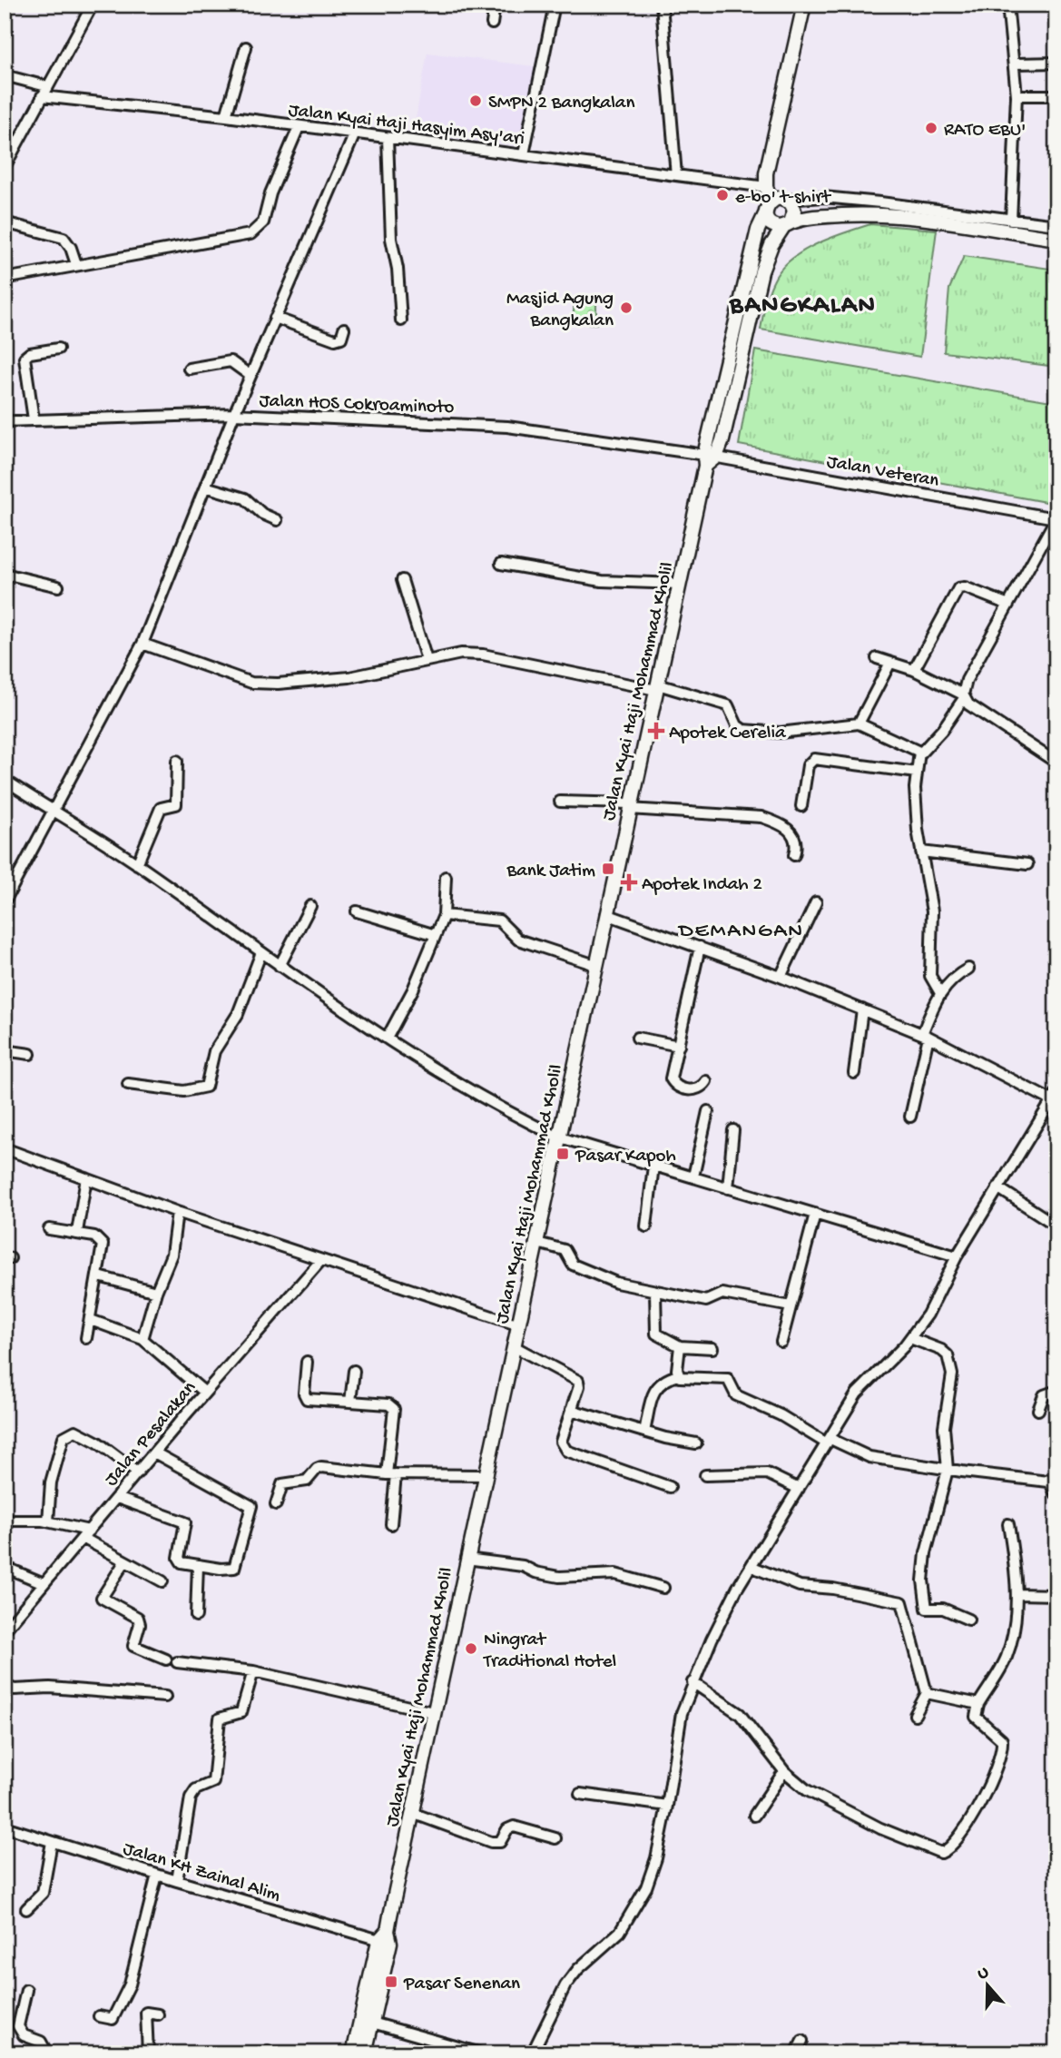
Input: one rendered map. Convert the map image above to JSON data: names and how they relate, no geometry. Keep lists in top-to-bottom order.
{
  "streets": {
    "main road": ["Jalan Kyai Haji Mohammad Kholil"],
    "street": [
      "Jalan Kyai Haji Hasyim Asy'ari",
      "Jalan HOS Cokroaminoto",
      "Jalan Veteran",
      "Jalan Pesalakan",
      "Jalan KH Zainal Alim"
    ]
  },
  "crossings": [
    ["Jalan HOS Cokroaminoto", "Jalan Veteran"],
    ["Jalan HOS Cokroaminoto", "Jalan Kyai Haji Mohammad Kholil"],
    ["Jalan Veteran", "Jalan Kyai Haji Mohammad Kholil"],
    ["Jalan Kyai Haji Mohammad Kholil", "Jalan KH Zainal Alim"]
  ],
  "districts": ["BANGKALAN", "DEMANGAN"],
  "places": {
    "other": [
      "SMPN 2 Bangkalan",
      "RATO EBU'",
      "e-bo' t-shirt",
      "Masjid Agung Bangkalan",
      "Ningrat Traditional Hotel"
    ],
    "health": ["Apotek Cerelia", "Apotek Indah 2"],
    "transit": ["Bank Jatim", "Pasar Kapoh", "Pasar Senenan"]
  },
  "north": "top"
}
